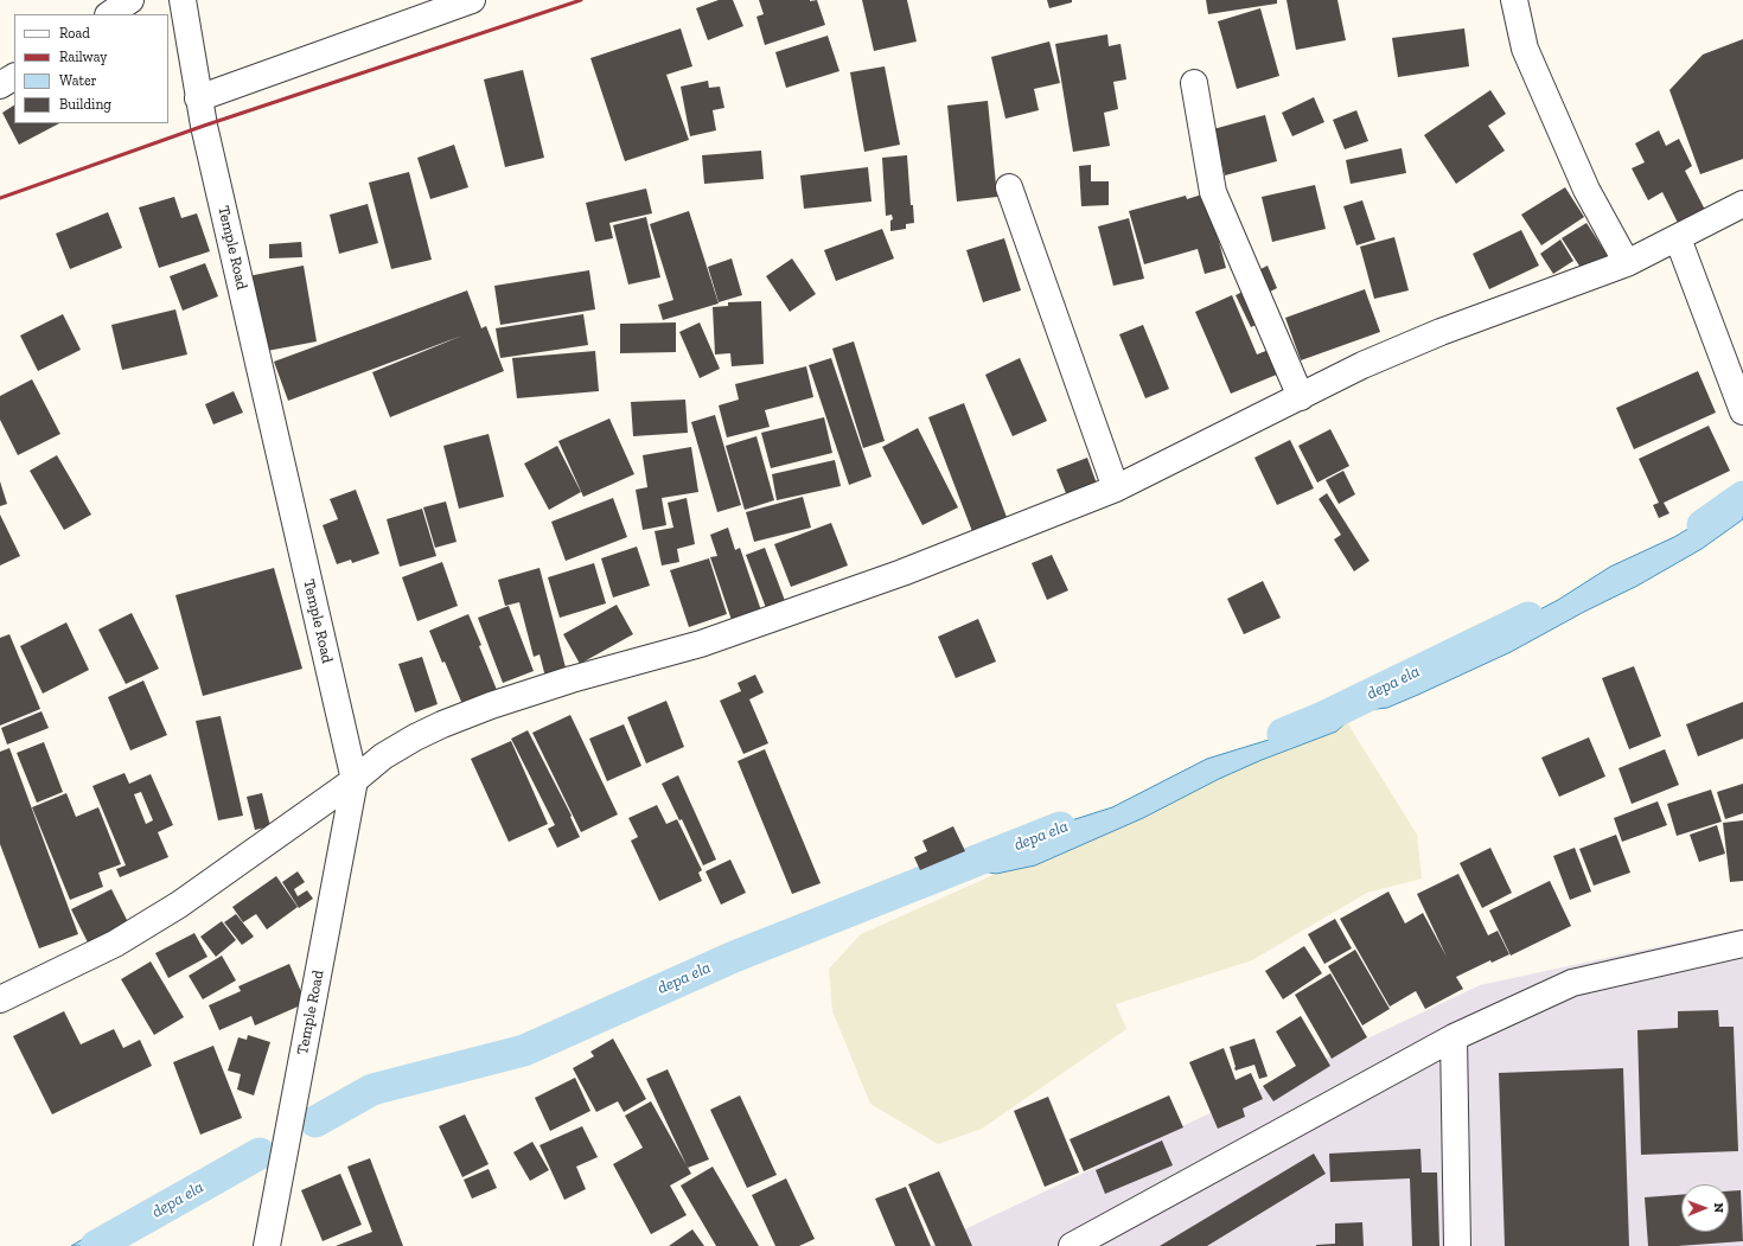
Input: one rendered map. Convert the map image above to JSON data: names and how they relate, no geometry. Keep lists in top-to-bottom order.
{
  "streets": {
    "street": ["Temple Road"]
  },
  "water": ["depa ela"],
  "legend": [
    "Road",
    "Railway",
    "Water",
    "Building"
  ],
  "north": "right"
}
